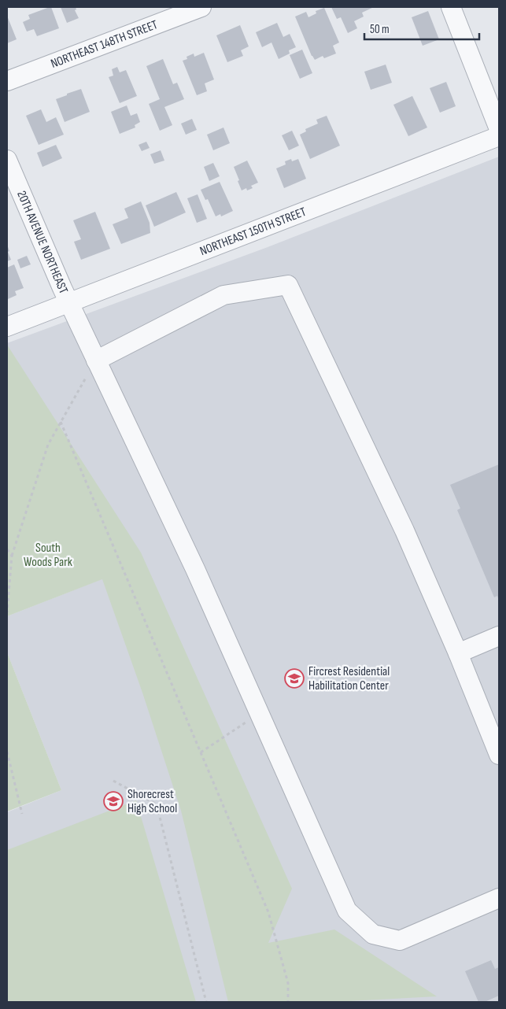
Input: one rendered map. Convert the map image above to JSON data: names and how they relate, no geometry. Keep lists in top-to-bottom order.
{
  "streets": {
    "street": ["NORTHEAST 148TH STREET", "NORTHEAST 150TH STREET", "20TH AVENUE NORTHEAST"]
  },
  "crossings": [
    ["NORTHEAST 150TH STREET", "20TH AVENUE NORTHEAST"]
  ],
  "parks": ["South Woods Park"],
  "places": {
    "school or university": ["Fircrest Residential Habilitation Center", "Shorecrest High School"]
  },
  "scale_bar": "50 m"
}
